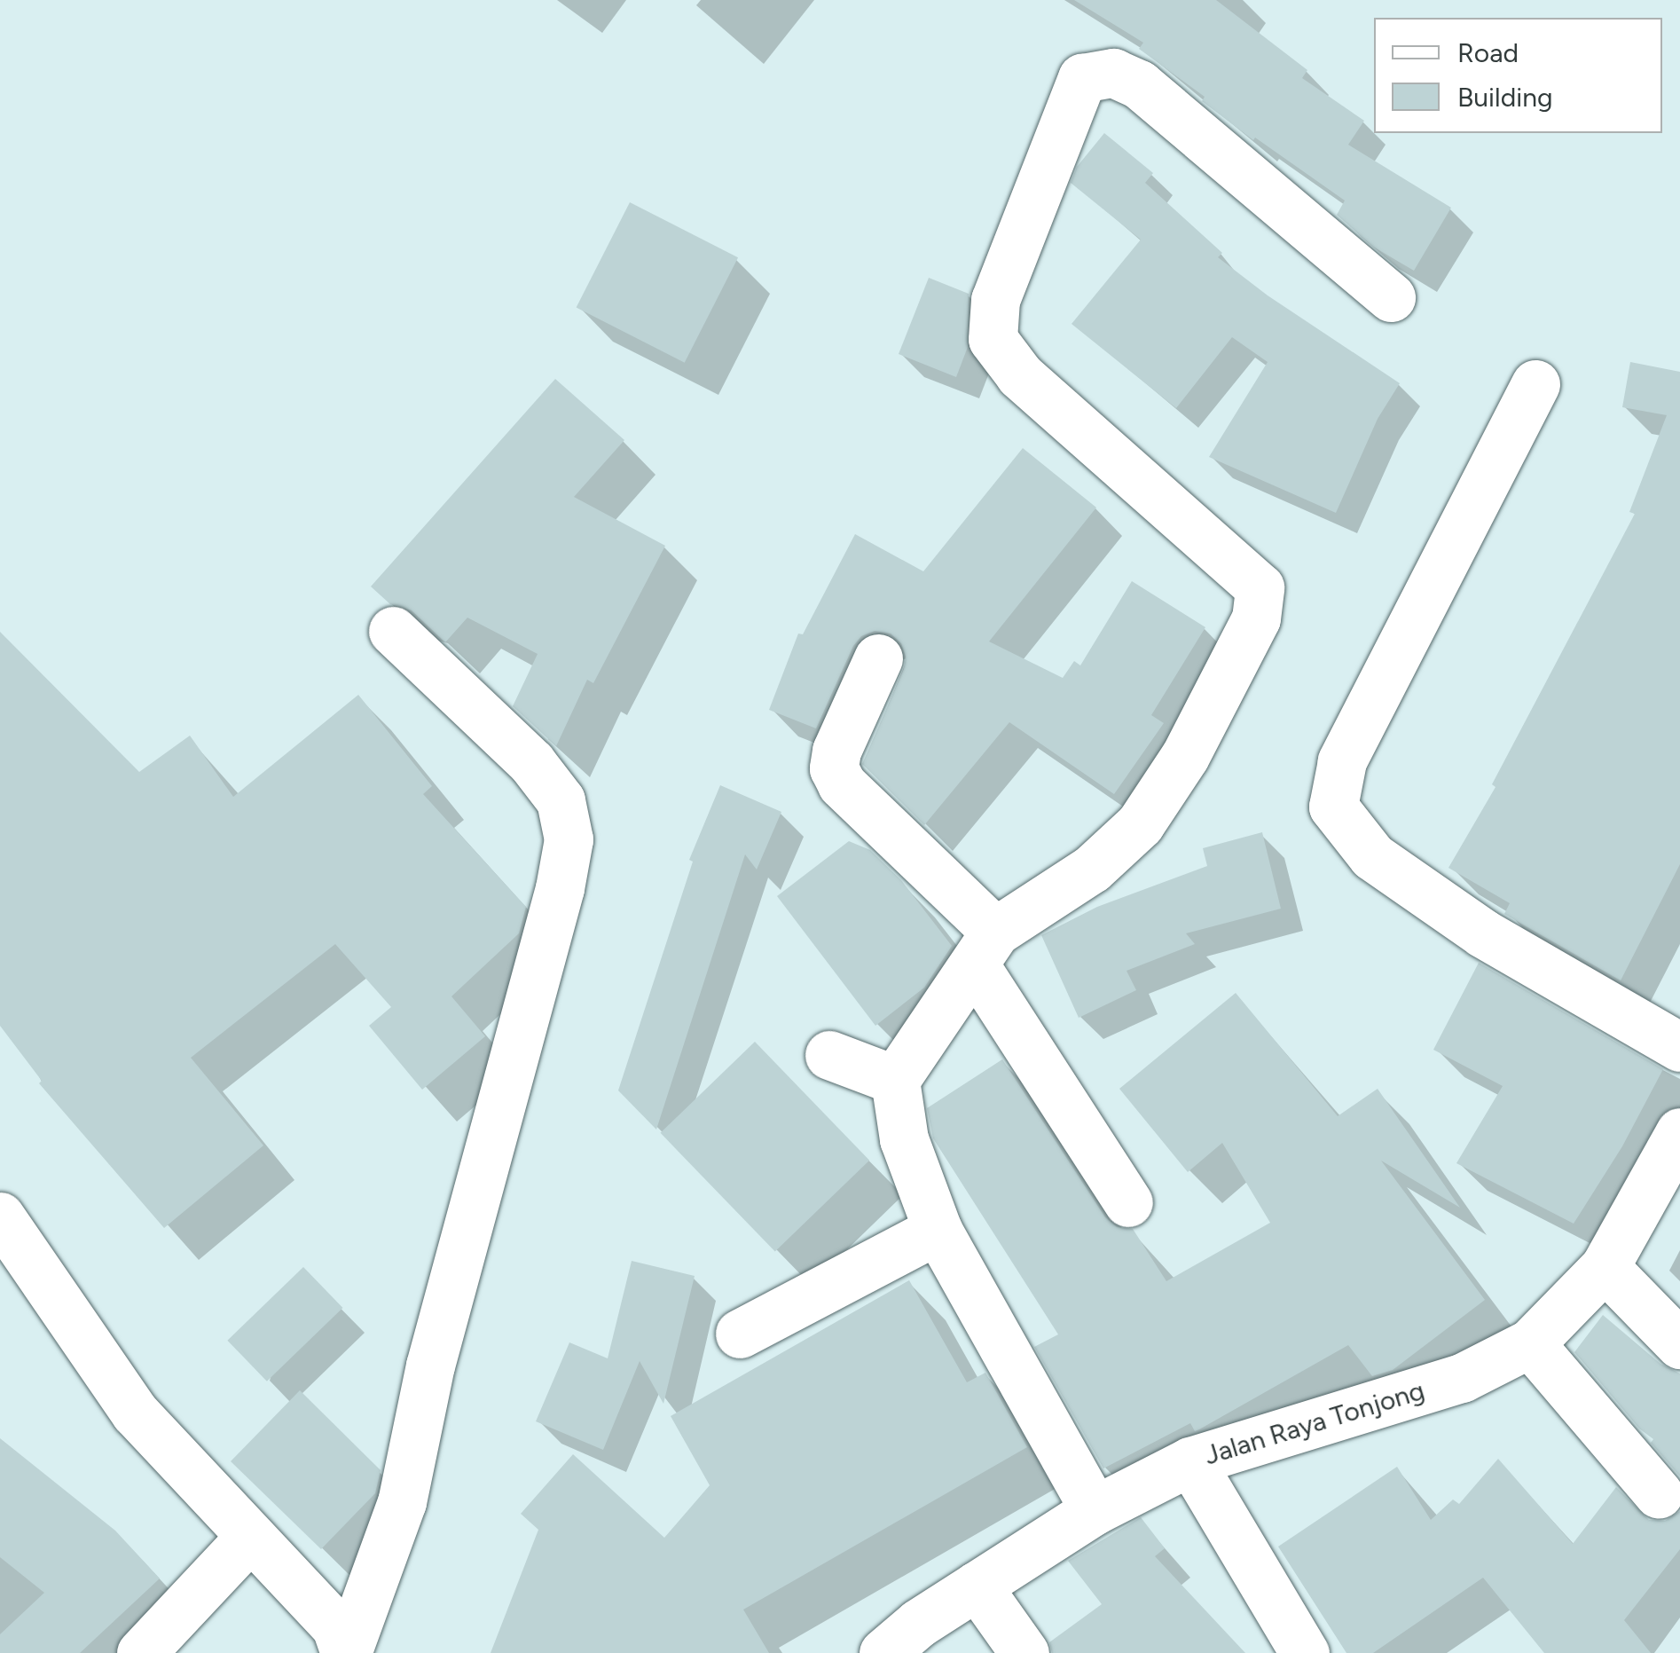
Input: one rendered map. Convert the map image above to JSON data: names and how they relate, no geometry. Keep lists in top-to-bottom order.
{
  "streets": {
    "street": ["Jalan Raya Tonjong"]
  },
  "legend": ["Road", "Building"]
}
